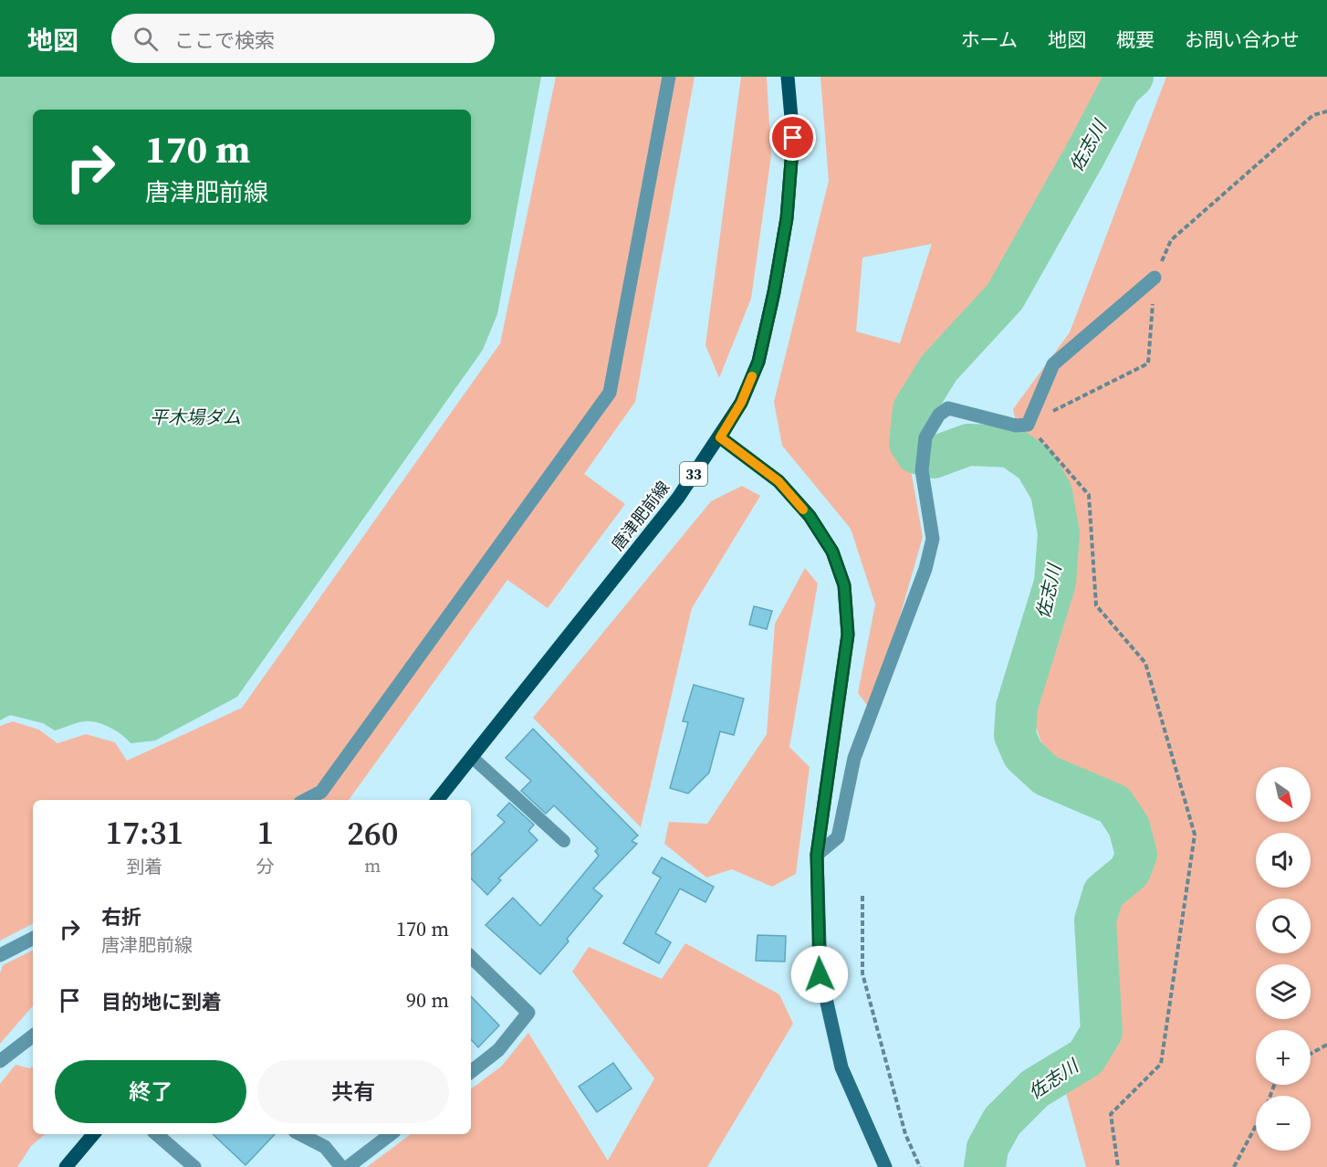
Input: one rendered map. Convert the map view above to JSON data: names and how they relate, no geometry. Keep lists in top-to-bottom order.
{
  "streets": {
    "main road": ["33", "唐津肥前線"]
  },
  "water": ["佐志川", "平木場ダム"],
  "north": "bottom right",
  "page": {
    "header": "地図",
    "search": "ここで検索",
    "nav": [
      "ホーム",
      "地図",
      "概要",
      "お問い合わせ"
    ],
    "turn": ["170 m", "唐津肥前線"],
    "map_buttons": ["+", "−"],
    "eta": [
      "17:31",
      "到着",
      "1",
      "分",
      "260",
      "m"
    ],
    "list": [
      {
        "name": "右折",
        "note": "唐津肥前線",
        "value": "170 m"
      },
      {
        "name": "目的地に到着",
        "value": "90 m"
      }
    ],
    "buttons": ["終了", "共有"]
  }
}
